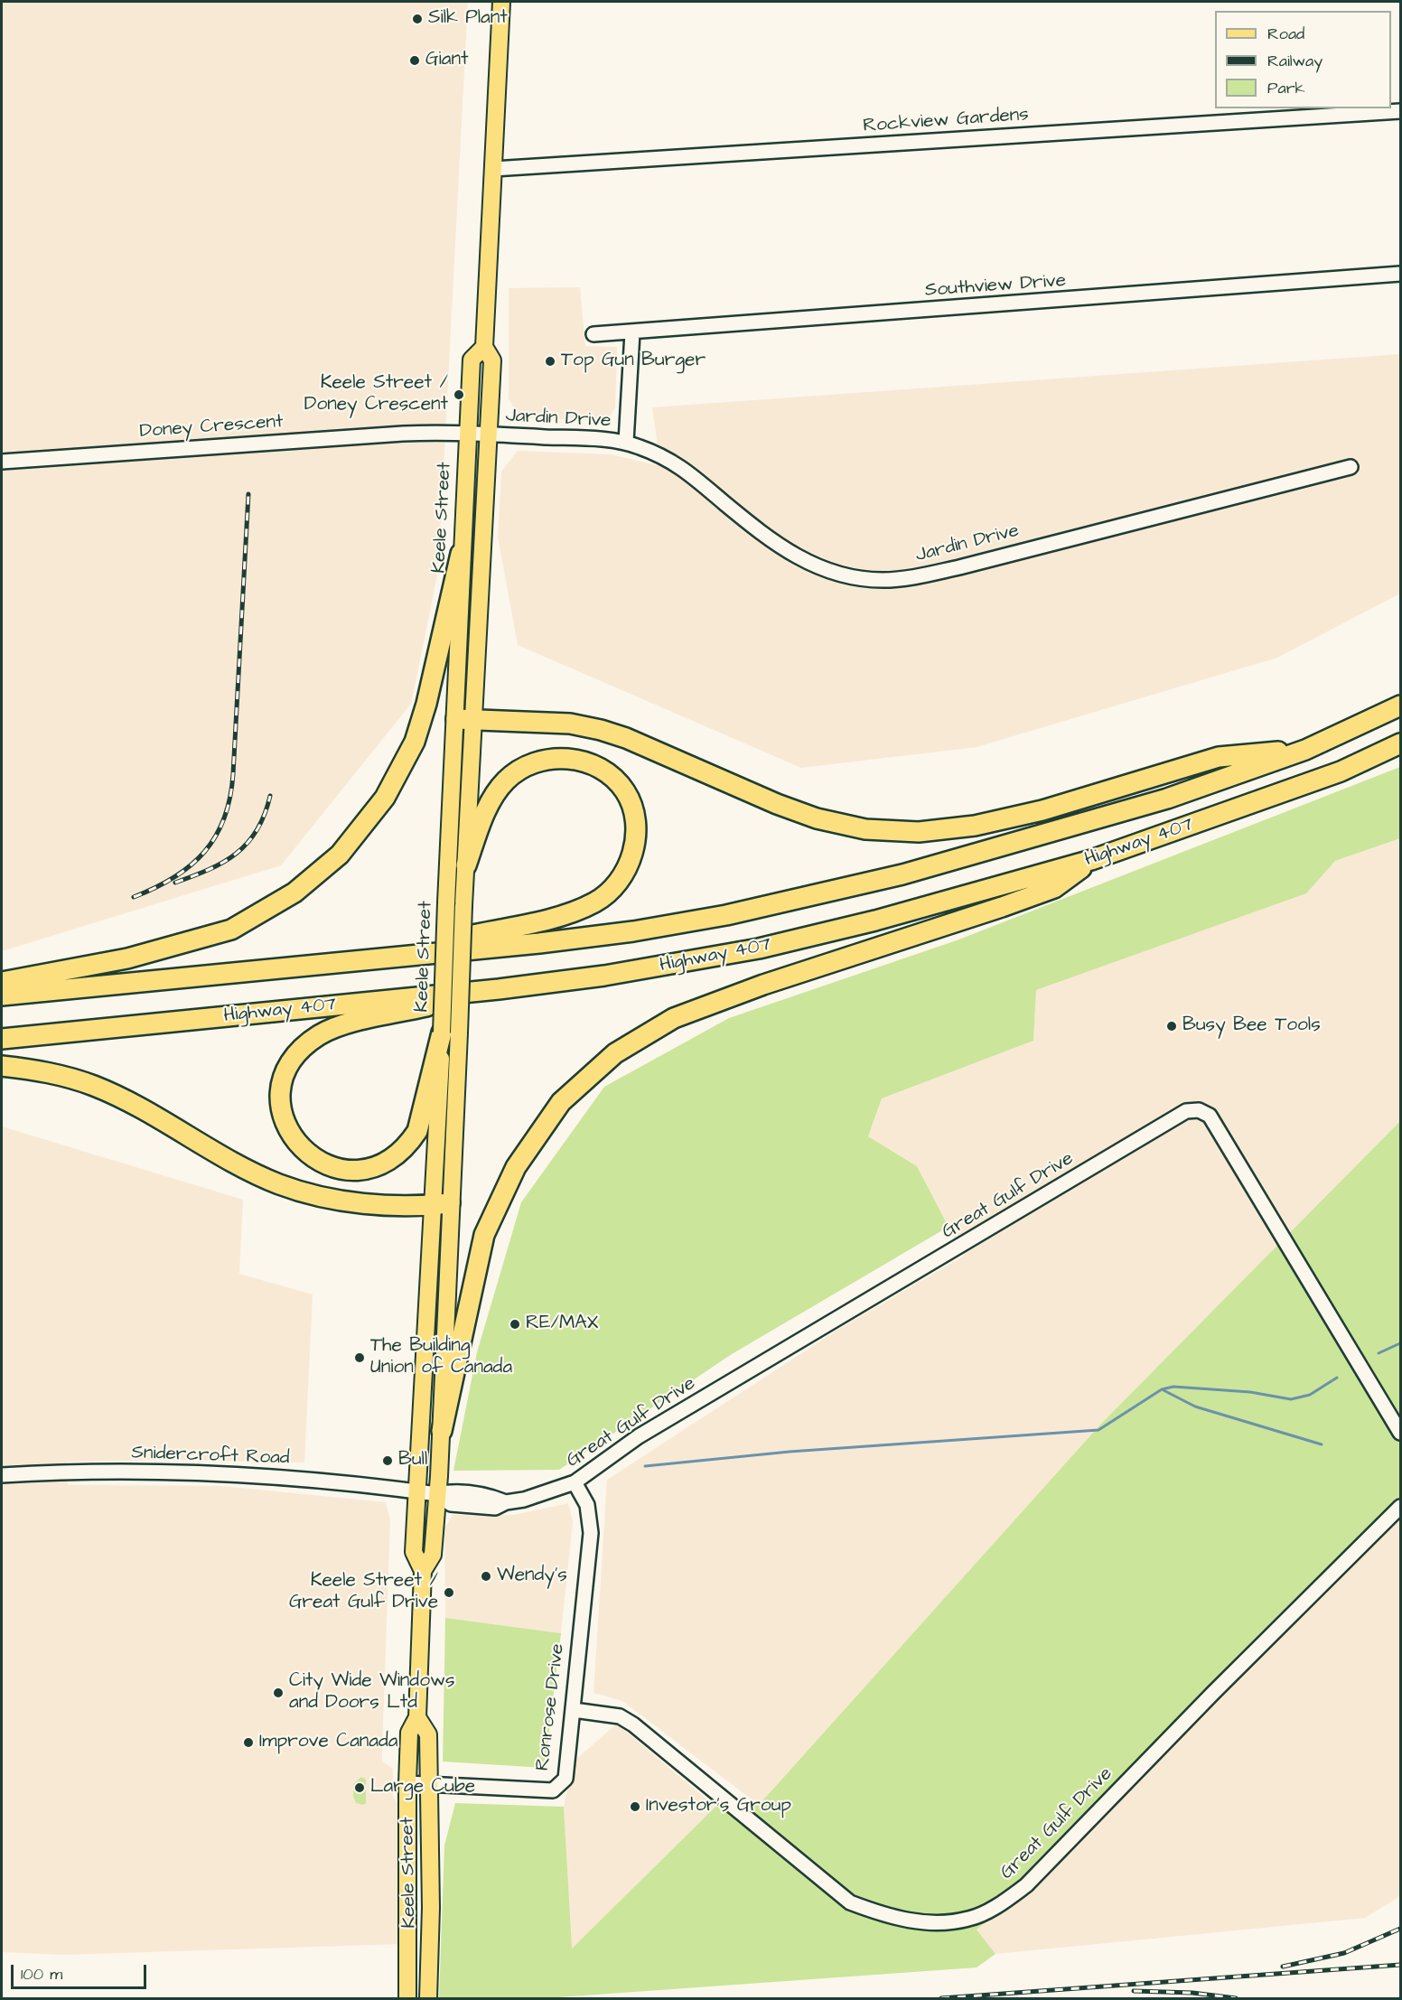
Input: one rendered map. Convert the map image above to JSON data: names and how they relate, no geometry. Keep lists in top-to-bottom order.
{
  "streets": {
    "highway": ["Highway 407"],
    "main road": ["Keele Street"],
    "street": [
      "Rockview Gardens",
      "Southview Drive",
      "Jardin Drive",
      "Doney Crescent",
      "Great Gulf Drive",
      "Snidercroft Road",
      "Ronrose Drive"
    ]
  },
  "crossings": [
    ["Rockview Gardens", "Keele Street"],
    ["Southview Drive", "Jardin Drive"],
    ["Jardin Drive", "Doney Crescent"],
    ["Jardin Drive", "Keele Street"],
    ["Doney Crescent", "Keele Street"],
    ["Keele Street", "Great Gulf Drive"],
    ["Keele Street", "Snidercroft Road"],
    ["Keele Street", "Ronrose Drive"],
    ["Great Gulf Drive", "Snidercroft Road"],
    ["Great Gulf Drive", "Ronrose Drive"]
  ],
  "places": [
    "Silk Plant",
    "Giant",
    "Top Gun Burger",
    "Keele Street / Doney Crescent",
    "Busy Bee Tools",
    "RE/MAX",
    "The Building Union of Canada",
    "Bull",
    "Wendy's",
    "Keele Street / Great Gulf Drive",
    "City Wide Windows and Doors Ltd",
    "Improve Canada",
    "Large Cube",
    "Investor's Group"
  ],
  "legend": ["Road", "Railway", "Park"],
  "scale_bar": "100 m"
}
